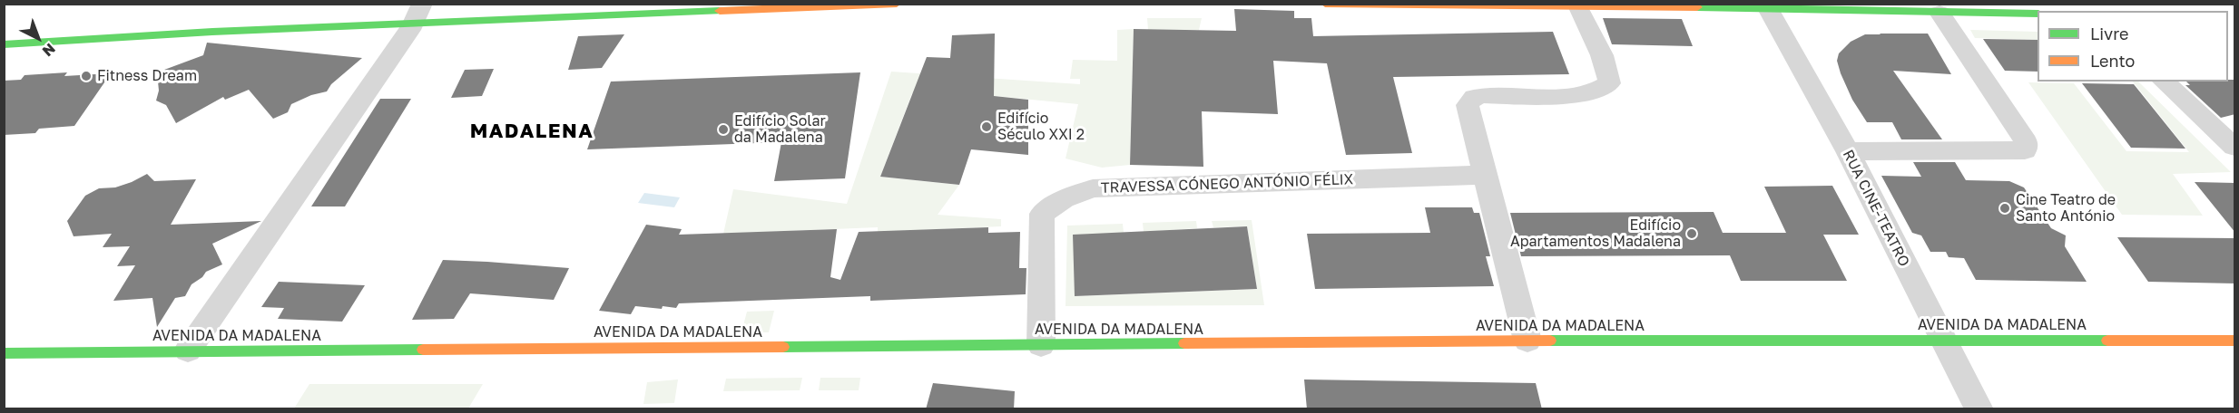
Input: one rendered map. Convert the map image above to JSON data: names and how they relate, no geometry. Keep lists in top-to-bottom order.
{
  "streets": {
    "street": ["TRAVESSA CÓNEGO ANTÓNIO FÉLIX", "RUA CINE-TEATRO", "AVENIDA DA MADALENA"]
  },
  "crossings": [
    ["TRAVESSA CÓNEGO ANTÓNIO FÉLIX", "AVENIDA DA MADALENA"],
    ["RUA CINE-TEATRO", "AVENIDA DA MADALENA"]
  ],
  "districts": ["MADALENA"],
  "places": [
    "Fitness Dream",
    "Edifício Século XXI 2",
    "Edifício Solar da Madalena",
    "Cine Teatro de Santo António",
    "Edifício Apartamentos Madalena"
  ],
  "legend": ["Livre", "Lento"],
  "north": "bottom right"
}
